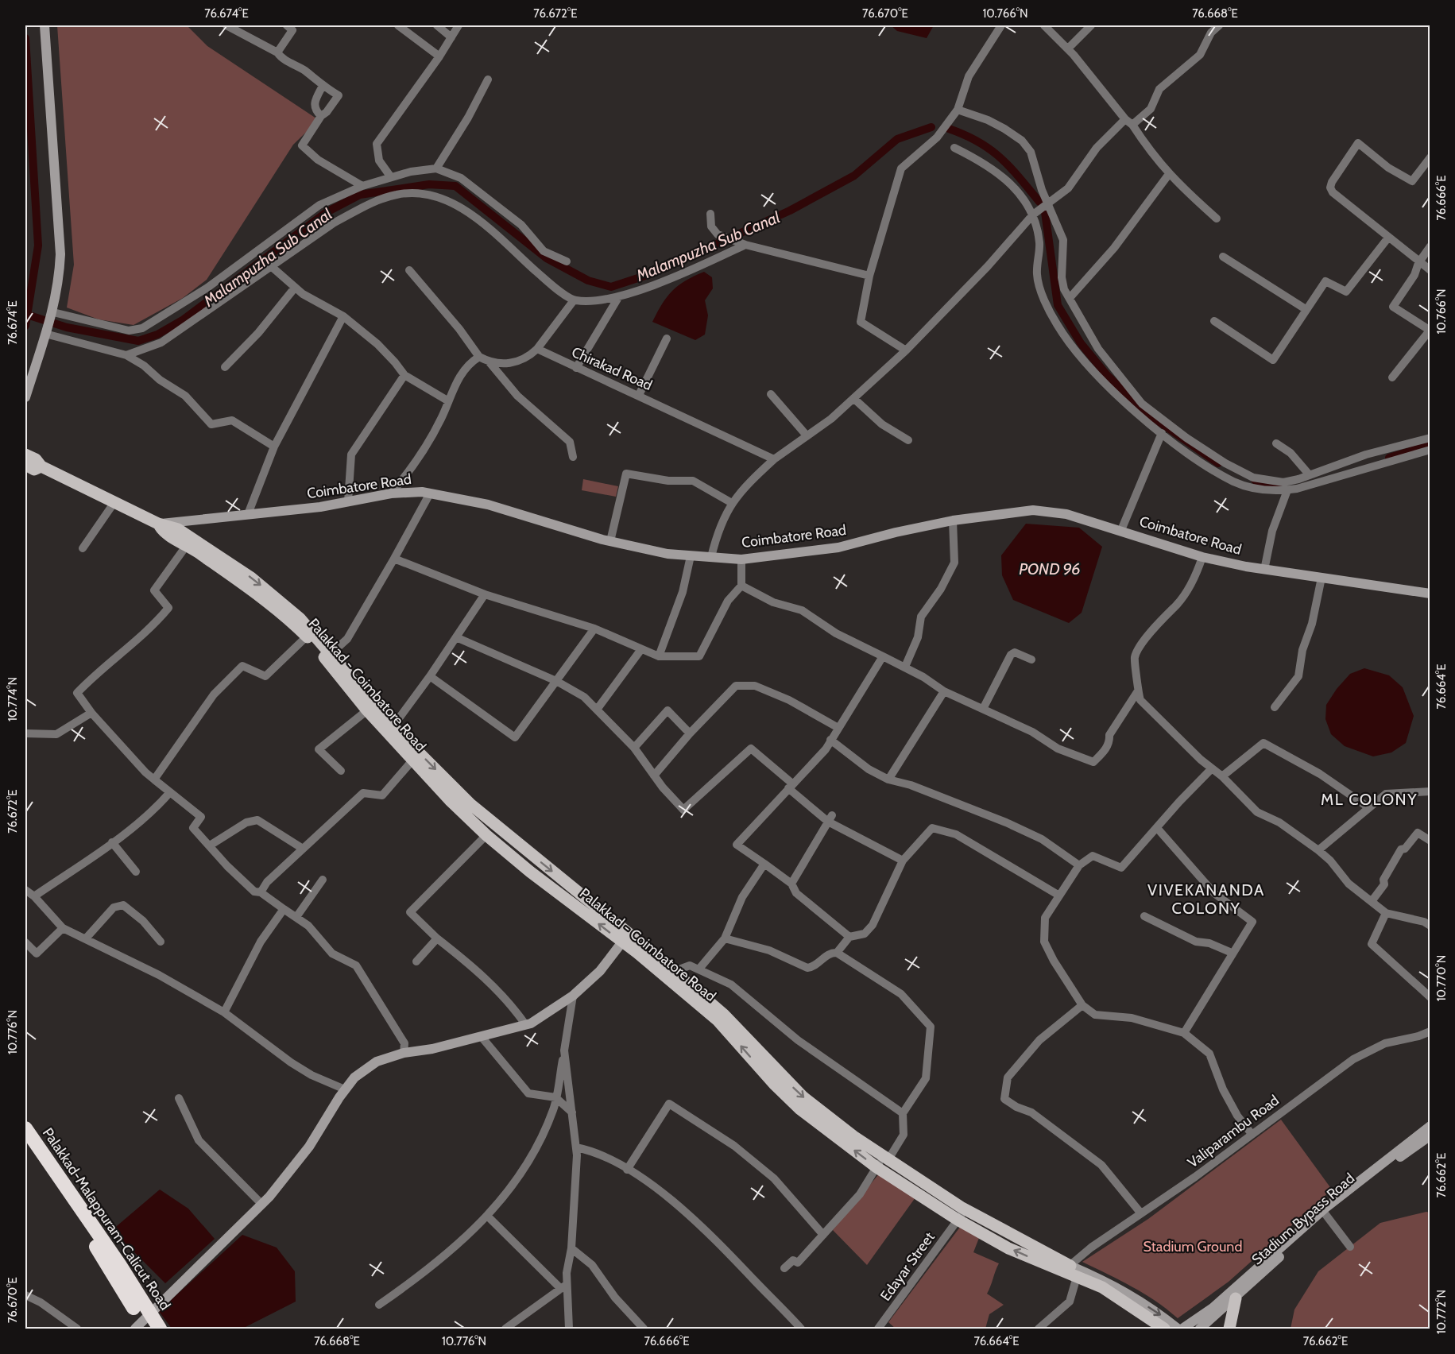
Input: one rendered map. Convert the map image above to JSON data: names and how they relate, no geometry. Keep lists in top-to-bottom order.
{
  "streets": {
    "highway": ["Palakkad-Malappuram-Calicut Road"],
    "main road": ["Palakkad - Coimbatore Road"],
    "street": [
      "Chirakad Road",
      "Coimbatore Road",
      "Valiparambu Road",
      "Stadium Bypass Road",
      "Edayar Street"
    ]
  },
  "crossings": [
    ["Coimbatore Road", "Palakkad - Coimbatore Road"],
    ["Palakkad - Coimbatore Road", "Valiparambu Road"],
    ["Palakkad - Coimbatore Road", "Edayar Street"]
  ],
  "districts": ["ML COLONY", "VIVEKANANDA COLONY"],
  "water": ["Malampuzha Sub Canal", "POND 96"],
  "parks": ["Stadium Ground"],
  "coordinates": [
    "76.674°E",
    "76.672°E",
    "76.670°E",
    "10.766°N",
    "76.668°E",
    "76.666°E",
    "76.664°E",
    "10.774°N",
    "10.770°N",
    "10.776°N",
    "76.662°E",
    "10.772°N"
  ]
}
